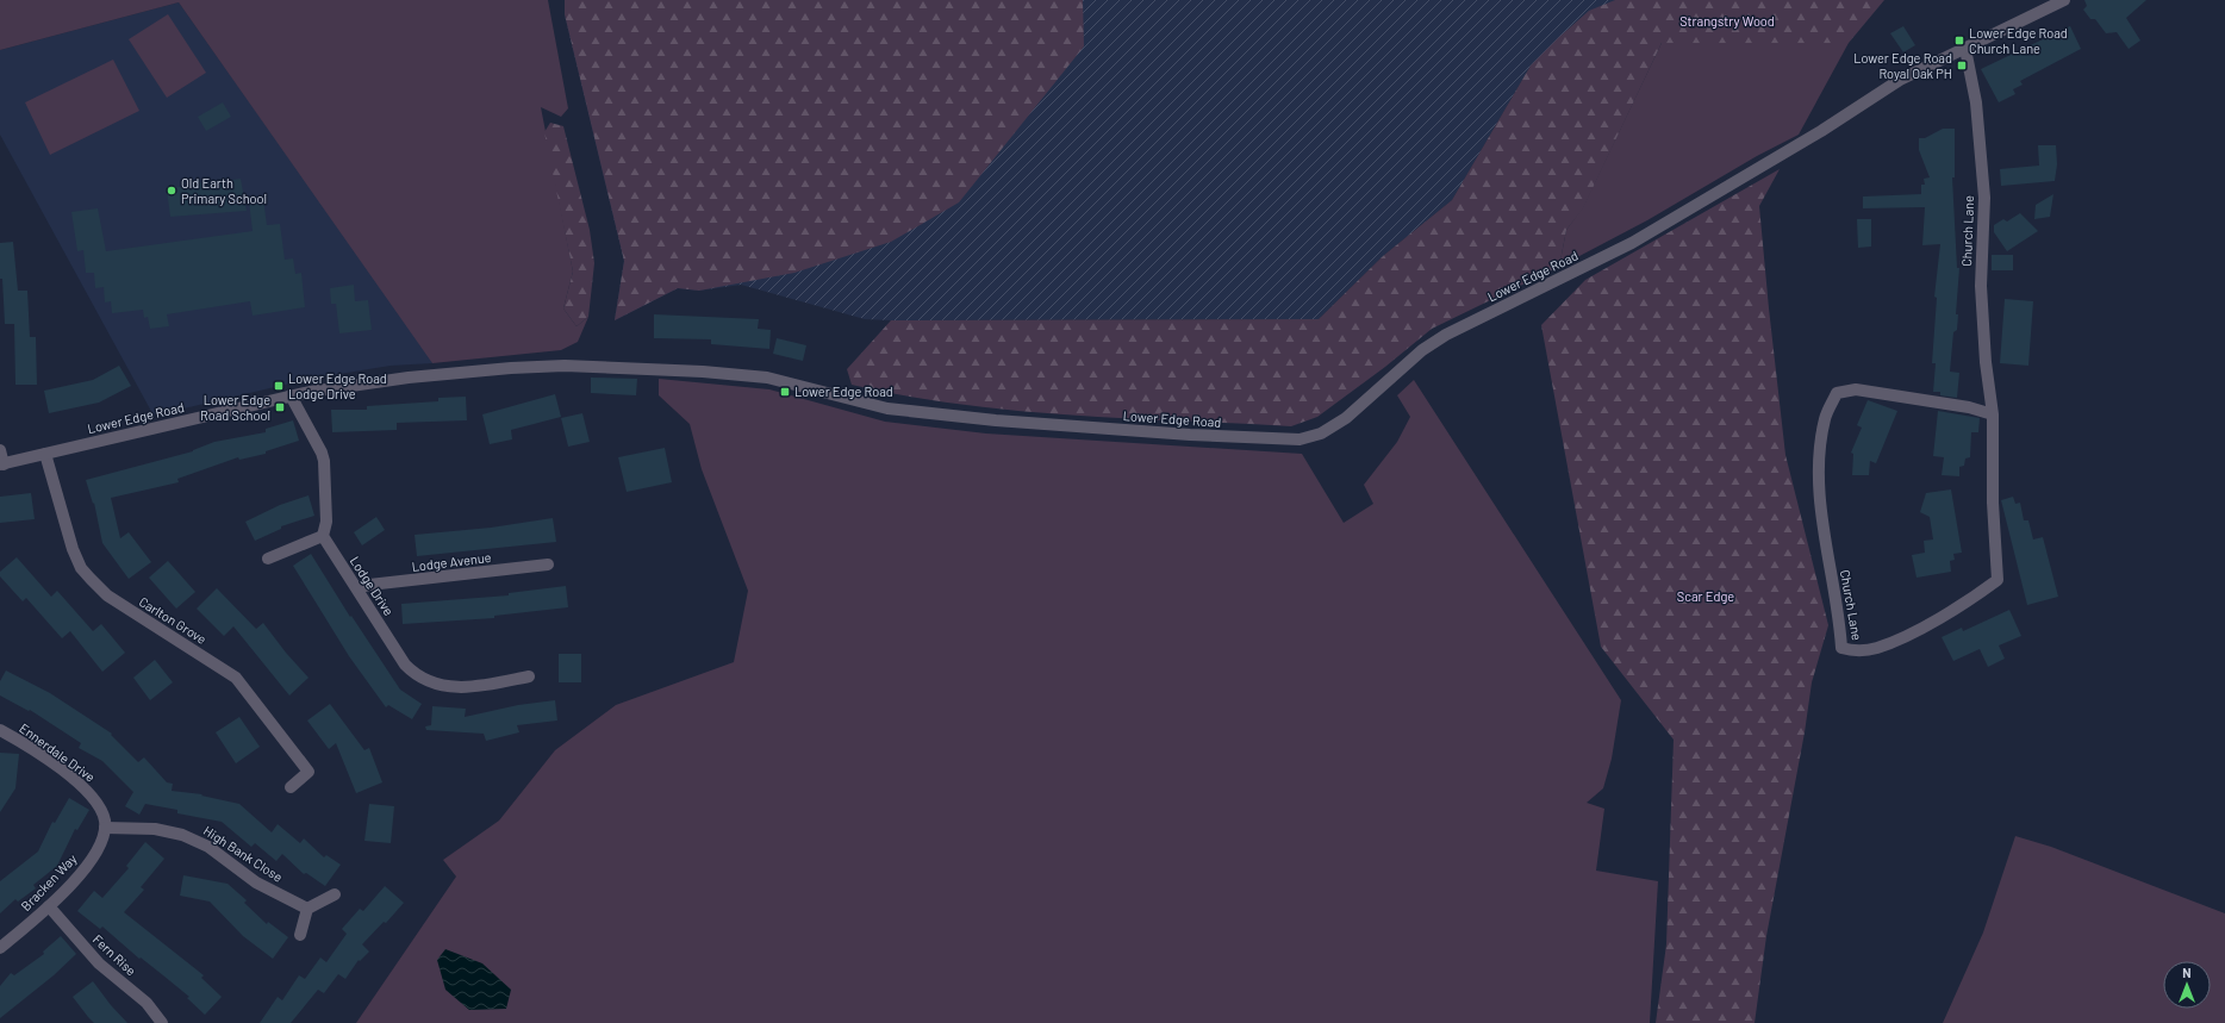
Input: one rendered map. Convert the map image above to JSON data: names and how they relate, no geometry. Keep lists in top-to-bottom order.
{
  "streets": {
    "street": [
      "Church Lane",
      "Lower Edge Road",
      "Lodge Avenue",
      "Lodge Drive",
      "Carlton Grove",
      "Ennerdale Drive",
      "High Bank Close",
      "Bracken Way",
      "Fern Rise"
    ]
  },
  "crossings": [
    ["Church Lane", "Lower Edge Road"],
    ["Lower Edge Road", "Carlton Grove"],
    ["Lodge Avenue", "Lodge Drive"],
    ["Ennerdale Drive", "High Bank Close"],
    ["Ennerdale Drive", "Bracken Way"],
    ["High Bank Close", "Bracken Way"],
    ["Bracken Way", "Fern Rise"]
  ],
  "parks": ["Strangstry Wood", "Scar Edge"],
  "places": {
    "transit": [
      "Lower Edge Road Church Lane",
      "Lower Edge Road Royal Oak PH",
      "Lower Edge Road Lodge Drive",
      "Lower Edge Road",
      "Lower Edge Road School"
    ],
    "other": ["Old Earth Primary School"]
  },
  "north": "top"
}
